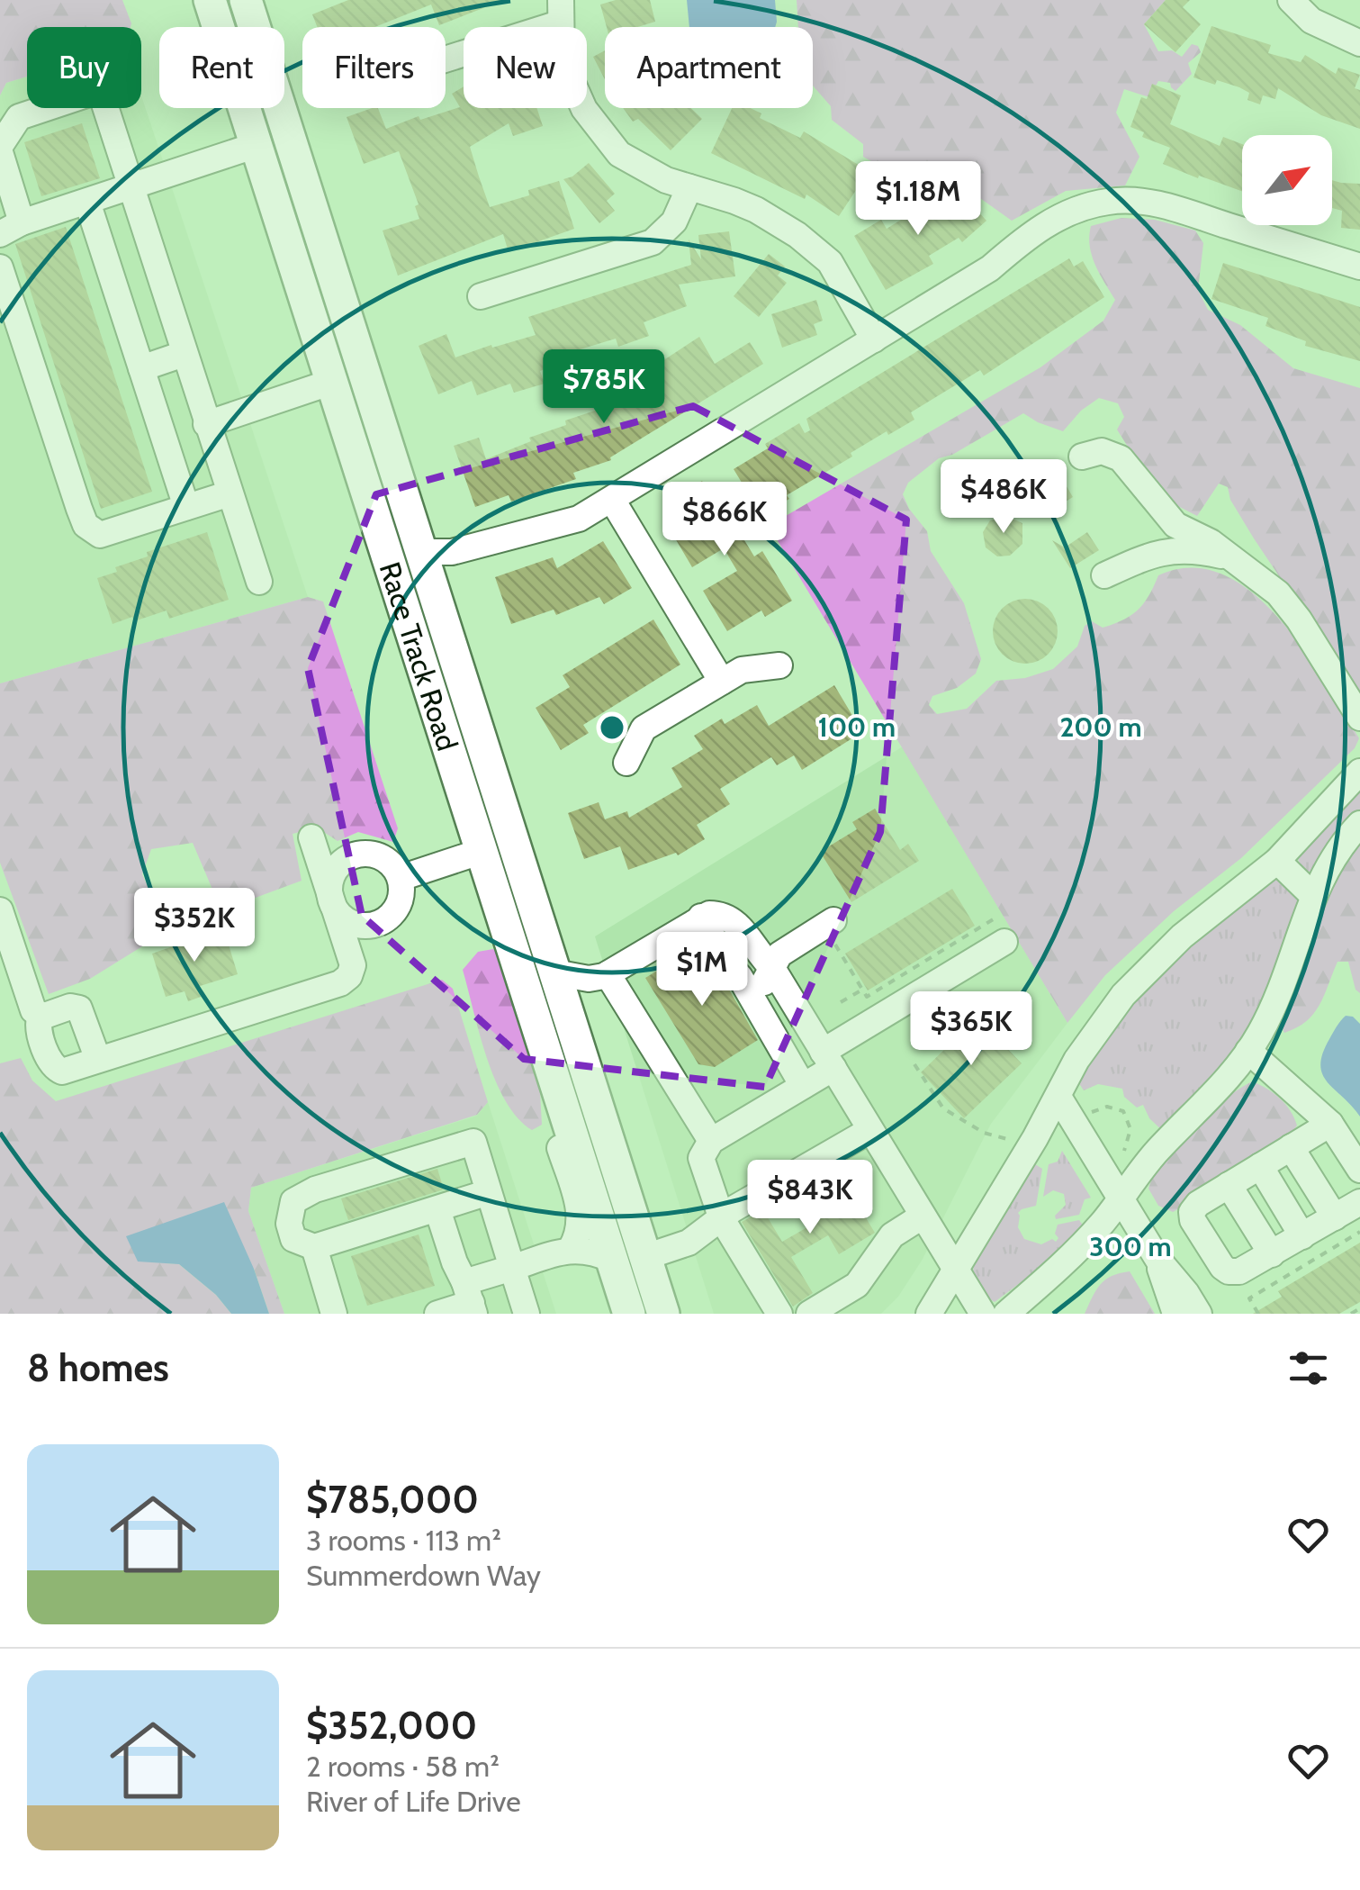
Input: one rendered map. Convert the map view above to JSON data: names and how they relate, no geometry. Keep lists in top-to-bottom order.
{
  "streets": {
    "main road": ["Race Track Road"]
  },
  "north": "top right",
  "page": {
    "chip": [
      "Buy",
      "Rent",
      "Filters",
      "New",
      "Apartment"
    ],
    "price": [
      "$1.18M",
      "$785K",
      "$486K",
      "$866K",
      "$352K",
      "$1M",
      "$365K",
      "$843K"
    ],
    "heading": "8 homes",
    "list": [
      {
        "name": "$785,000",
        "note": "3 rooms · 113 m² · Summerdown Way"
      },
      {
        "name": "$352,000",
        "note": "2 rooms · 58 m² · River of Life Drive"
      }
    ]
  },
  "rings": ["100 m", "200 m", "300 m"]
}
